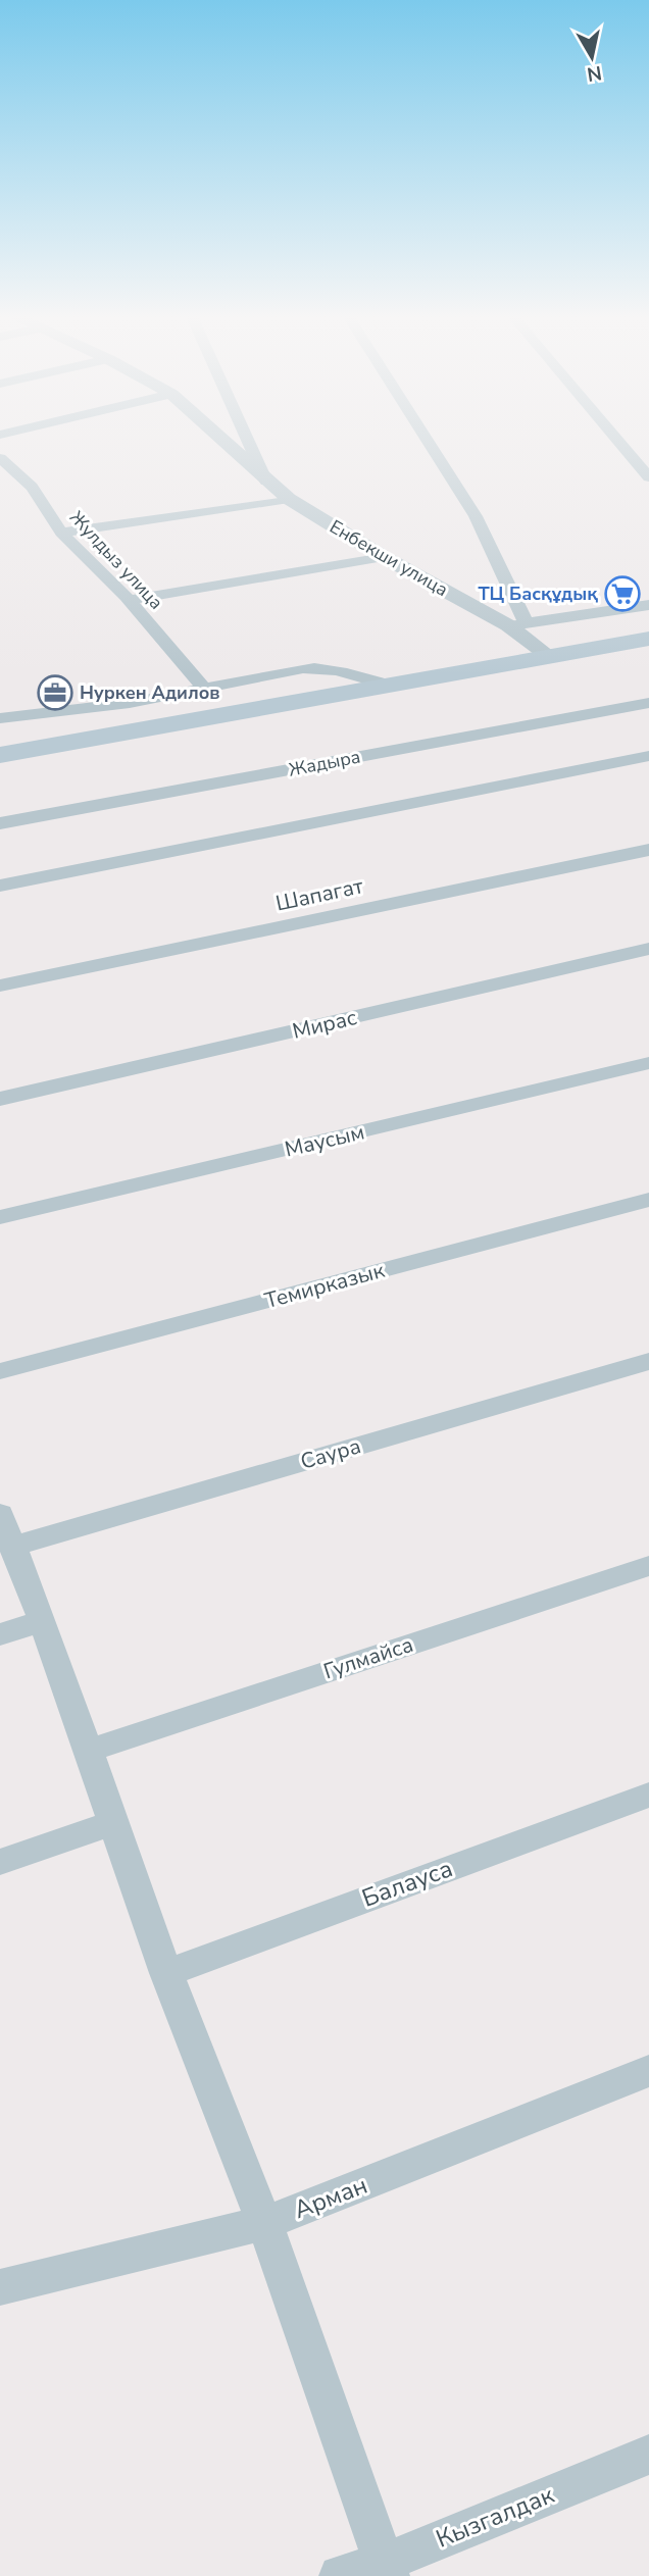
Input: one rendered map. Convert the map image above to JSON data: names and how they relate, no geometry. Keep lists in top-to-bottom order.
{
  "streets": {
    "street": [
      "Енбекши улица",
      "Жулдыз улица",
      "Жадыра",
      "Шапагат",
      "Мирас",
      "Маусым",
      "Темирказык",
      "Саура",
      "Гулмайса",
      "Балауса",
      "Арман",
      "Кызгалдак"
    ]
  },
  "places": {
    "supermarket": ["ТЦ Басқұдық"],
    "office": ["Нуркен Адилов"]
  },
  "north": "bottom"
}
